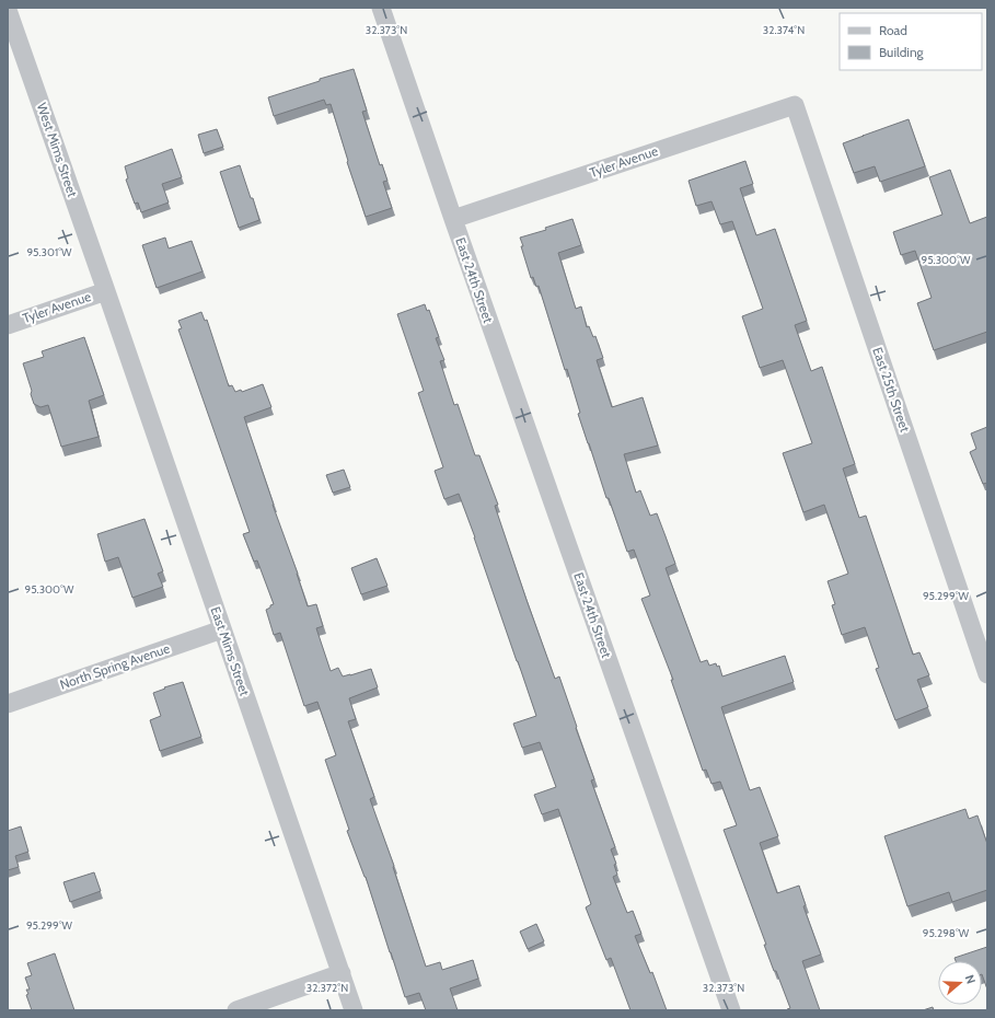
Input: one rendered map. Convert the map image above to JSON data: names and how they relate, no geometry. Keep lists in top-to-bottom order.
{
  "streets": {
    "street": [
      "West Mims Street",
      "Tyler Avenue",
      "East 24th Street",
      "East 25th Street",
      "East Mims Street",
      "North Spring Avenue"
    ]
  },
  "crossings": [
    ["West Mims Street", "Tyler Avenue"],
    ["West Mims Street", "East Mims Street"],
    ["Tyler Avenue", "East 24th Street"],
    ["Tyler Avenue", "East 25th Street"],
    ["Tyler Avenue", "East Mims Street"],
    ["East Mims Street", "North Spring Avenue"]
  ],
  "legend": ["Road", "Building"],
  "north": "right",
  "coordinates": [
    "32.373°N",
    "32.374°N",
    "95.301°W",
    "95.300°W",
    "95.299°W",
    "95.298°W",
    "32.372°N"
  ]
}
